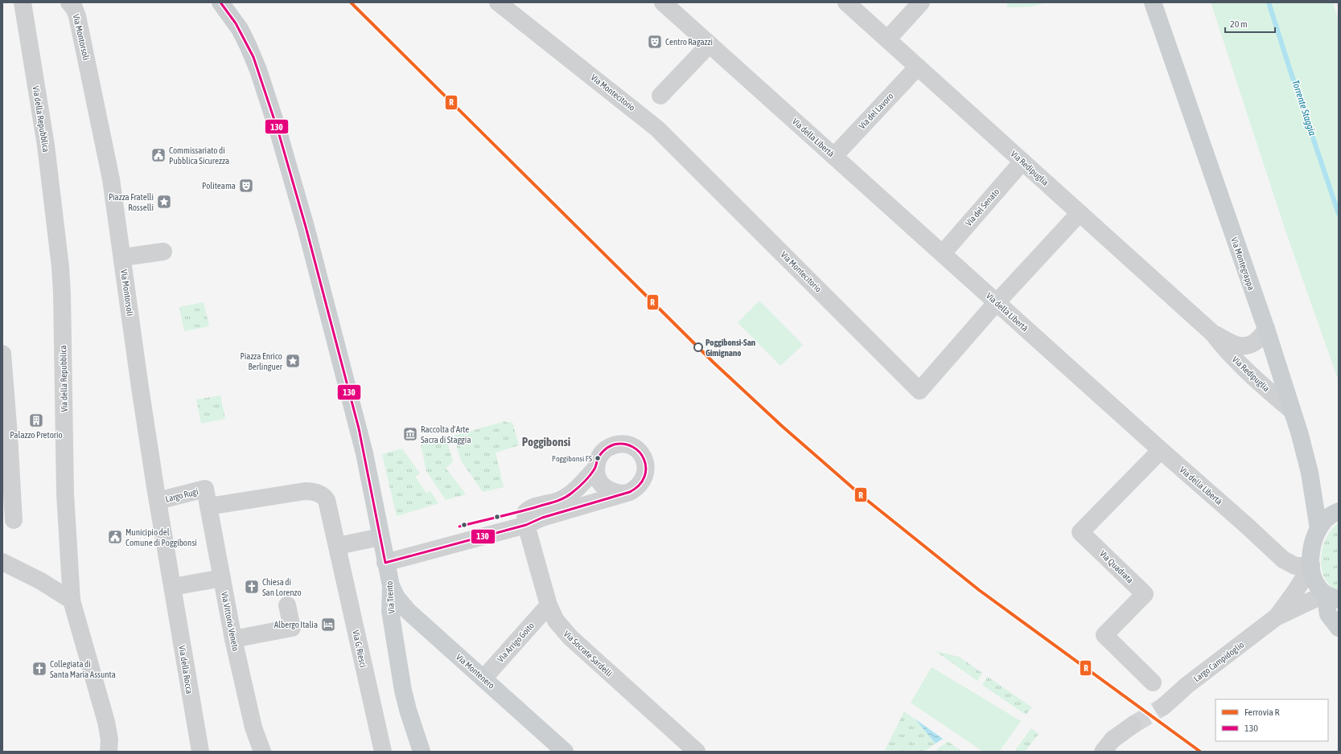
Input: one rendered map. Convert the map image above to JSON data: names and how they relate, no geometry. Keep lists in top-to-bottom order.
{
  "streets": {
    "main road": [
      "Via Montegrappa",
      "Via Trento",
      "Largo Campidoglio",
      "Via Montenero"
    ],
    "street": [
      "Via Montorsoli",
      "Via Montecitorio",
      "Via del Lavoro",
      "Via della Repubblica",
      "Via della Libertà",
      "Via Redipuglia",
      "Via del Senato",
      "Largo Rugi",
      "Via Quadrata",
      "Via Vittorio Veneto",
      "Via Arrigo Goito",
      "Via G. Riesci",
      "Via Socrate Sardelli",
      "Via della Rocca"
    ]
  },
  "crossings": [
    ["Via Montorsoli", "Largo Rugi"],
    ["Via Montorsoli", "Via della Rocca"],
    ["Via Montecitorio", "Via della Libertà"],
    ["Via Montecitorio", "Via Redipuglia"],
    ["Via del Lavoro", "Via della Libertà"],
    ["Via del Lavoro", "Via Redipuglia"],
    ["Via della Libertà", "Via del Senato"],
    ["Via della Libertà", "Via Quadrata"],
    ["Via della Libertà", "Largo Campidoglio"],
    ["Via Redipuglia", "Via del Senato"],
    ["Via Redipuglia", "Via Montegrappa"],
    ["Via Montegrappa", "Largo Campidoglio"],
    ["Largo Rugi", "Via Vittorio Veneto"],
    ["Via Trento", "Via Montenero"],
    ["Via Vittorio Veneto", "Via G. Riesci"],
    ["Via Arrigo Goito", "Via Socrate Sardelli"],
    ["Via Arrigo Goito", "Via Montenero"]
  ],
  "districts": ["Poggibonsi"],
  "water": ["Torrente Staggia"],
  "places": {
    "theatre": ["Centro Ragazzi", "Politeama"],
    "public building": ["Commissariato di Pubblica Sicurezza", "Municipio del Comune di Poggibonsi"],
    "place": ["Piazza Fratelli Rosselli", "Piazza Enrico Berlinguer"],
    "other": ["Poggibonsi-San Gimignano", "Poggibonsi FS"],
    "building": ["Palazzo Pretorio"],
    "museum": ["Raccolta d'Arte Sacra di Staggia"],
    "church": ["Chiesa di San Lorenzo", "Collegiata di Santa Maria Assunta"],
    "hotel": ["Albergo Italia"]
  },
  "lines": ["rail line R", "transit line 130"],
  "legend": ["Ferrovia R", "130"],
  "scale_bar": "20 m"
}
